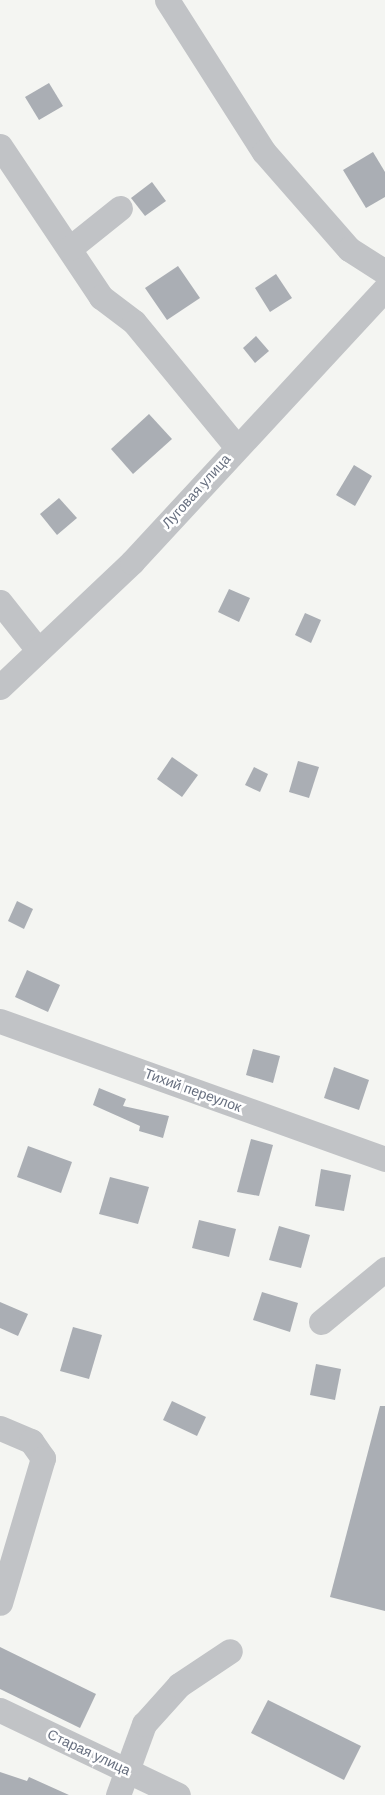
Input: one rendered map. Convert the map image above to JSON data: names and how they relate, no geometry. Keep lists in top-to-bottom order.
{
  "streets": {
    "street": ["Луговая улица", "Тихий переулок", "Старая улица"]
  }
}
